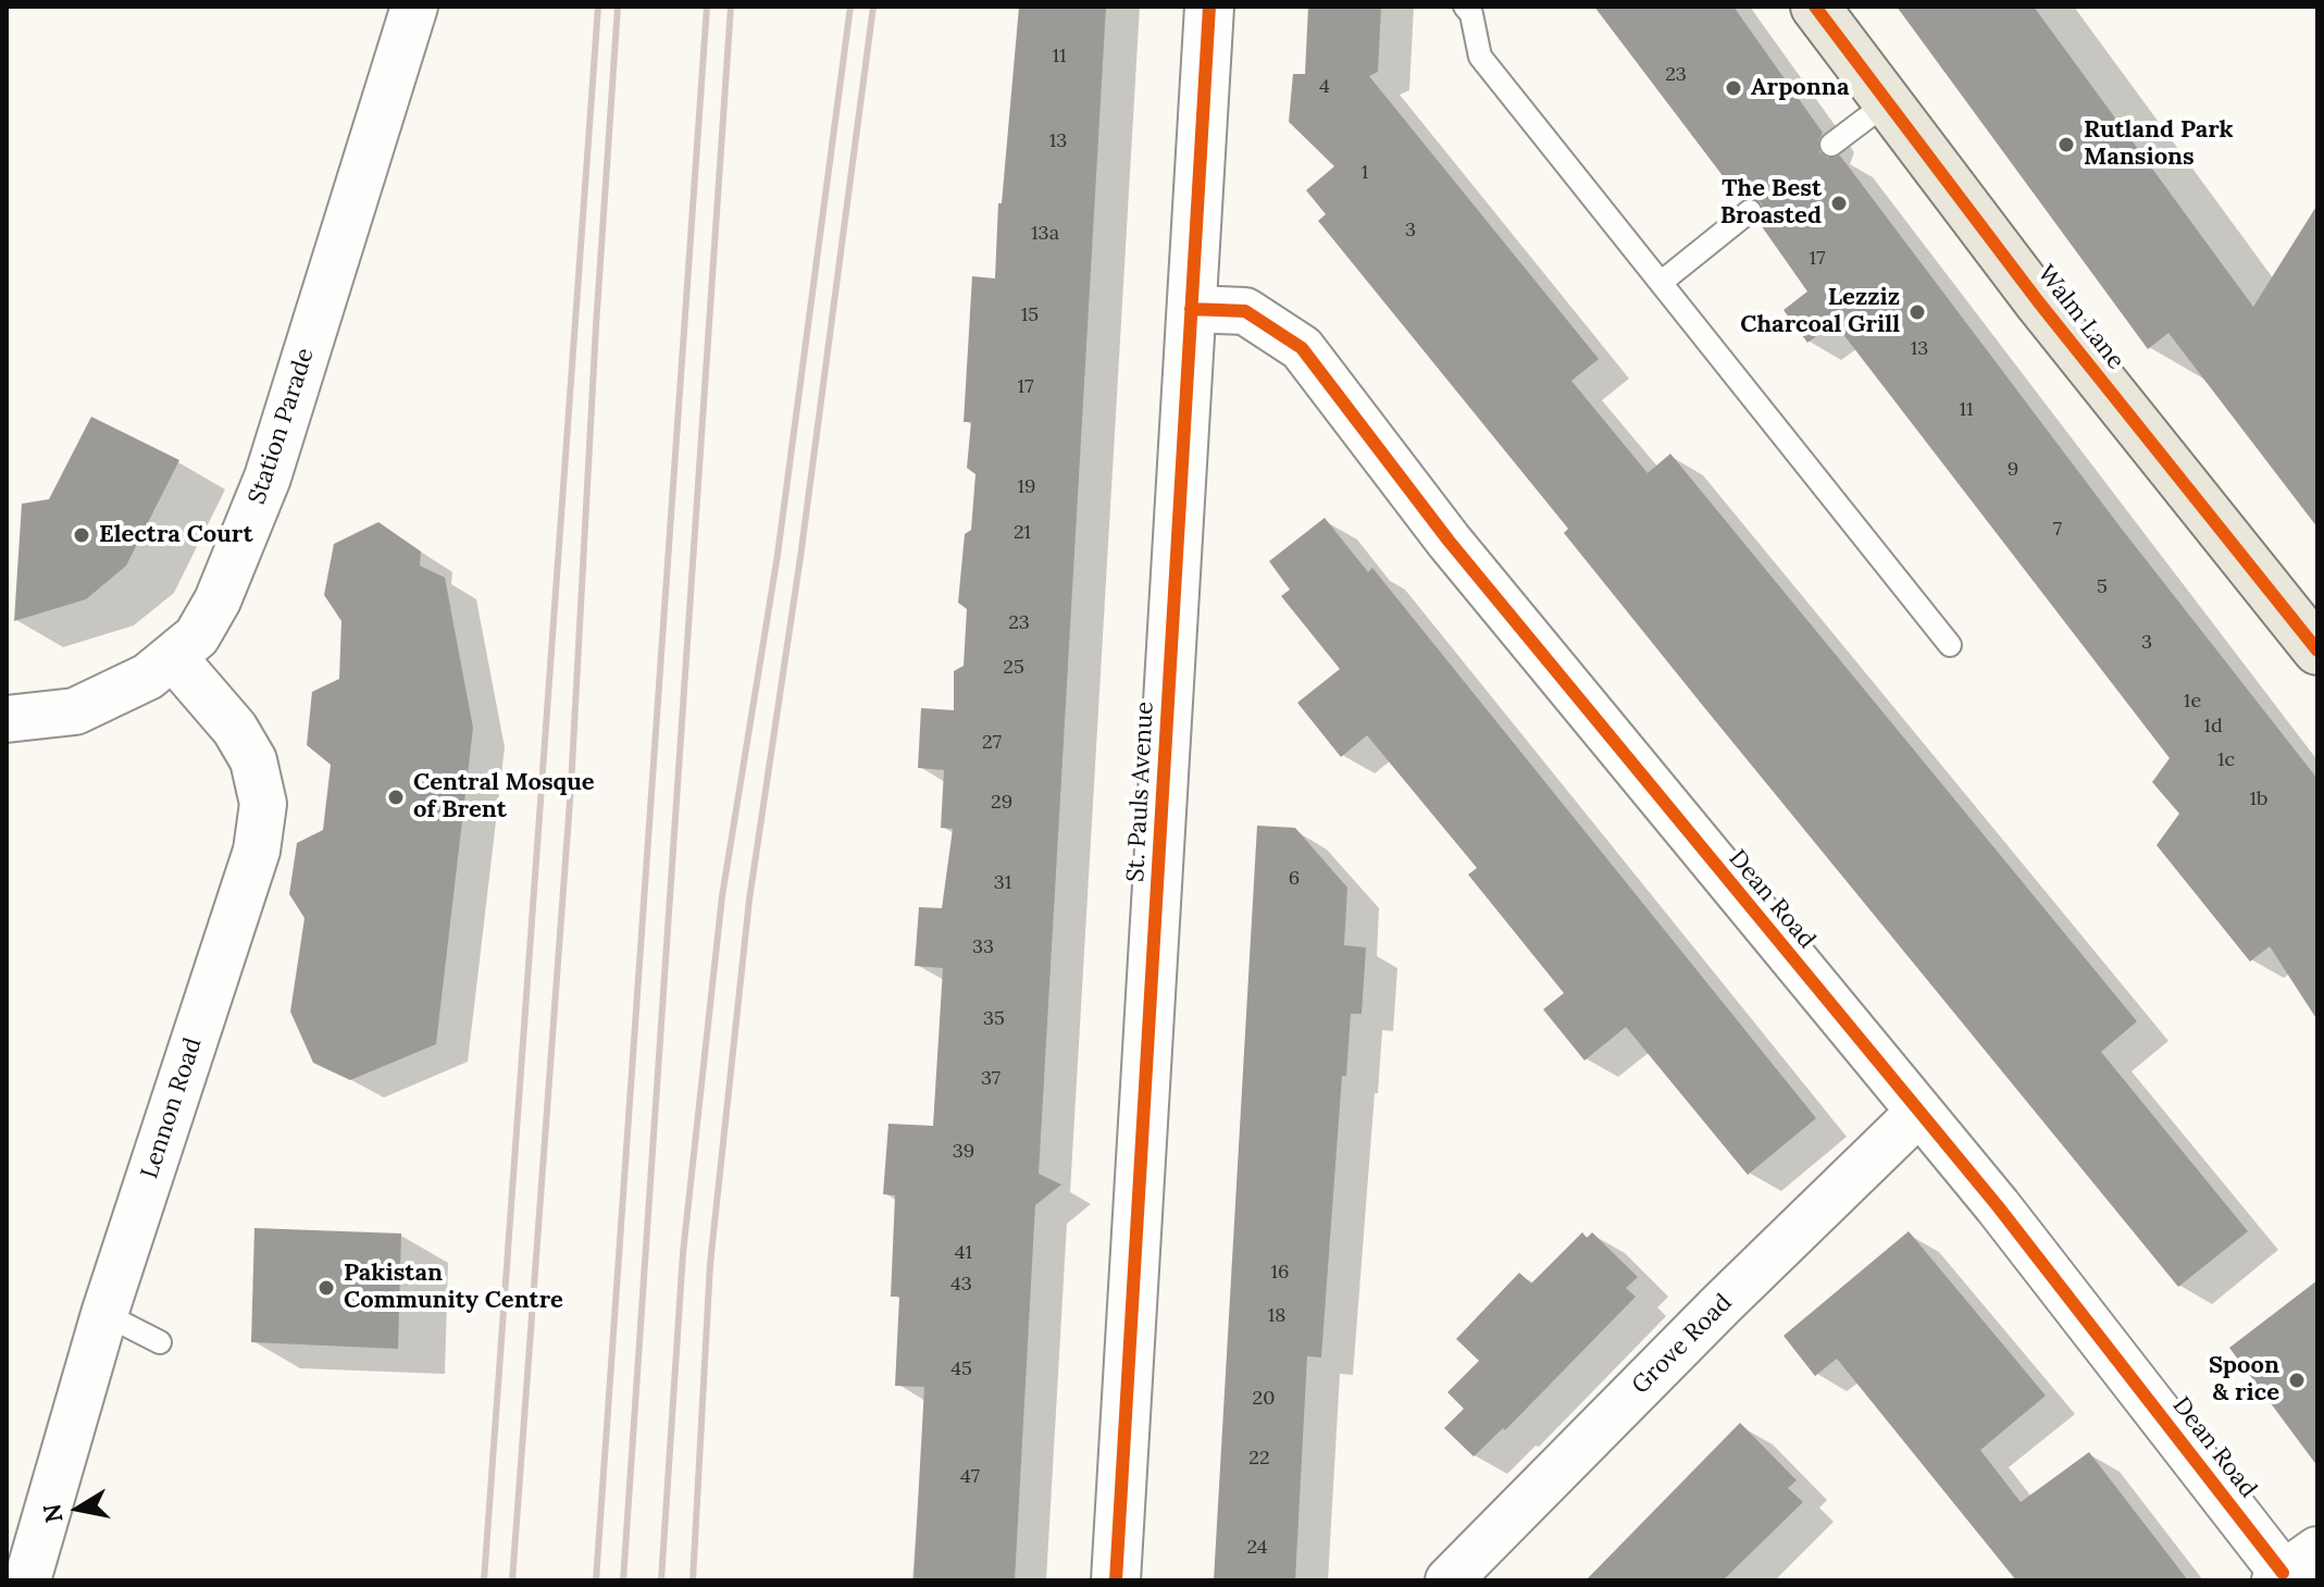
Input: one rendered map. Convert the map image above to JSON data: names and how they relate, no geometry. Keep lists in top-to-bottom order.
{
  "streets": {
    "main road": ["Walm Lane"],
    "street": [
      "Station Parade",
      "St. Pauls Avenue",
      "Dean Road",
      "Lennon Road",
      "Grove Road"
    ]
  },
  "crossings": [
    ["Station Parade", "Lennon Road"],
    ["St. Pauls Avenue", "Dean Road"],
    ["Dean Road", "Grove Road"]
  ],
  "places": [
    "Arponna",
    "Rutland Park Mansions",
    "The Best Broasted",
    "Lezziz Charcoal Grill",
    "Electra Court",
    "Central Mosque of Brent",
    "Pakistan Community Centre",
    "Spoon & rice"
  ],
  "house_numbers": [
    "11",
    "23",
    "4",
    "13",
    "1",
    "3",
    "13a",
    "17",
    "15",
    "13",
    "17",
    "11",
    "9",
    "19",
    "7",
    "21",
    "5",
    "23",
    "3",
    "25",
    "1e",
    "1d",
    "27",
    "1c",
    "1b",
    "29",
    "6",
    "31",
    "33",
    "35",
    "37",
    "39",
    "41",
    "16",
    "43",
    "18",
    "45",
    "20",
    "22",
    "47",
    "24"
  ],
  "north": "left"
}
